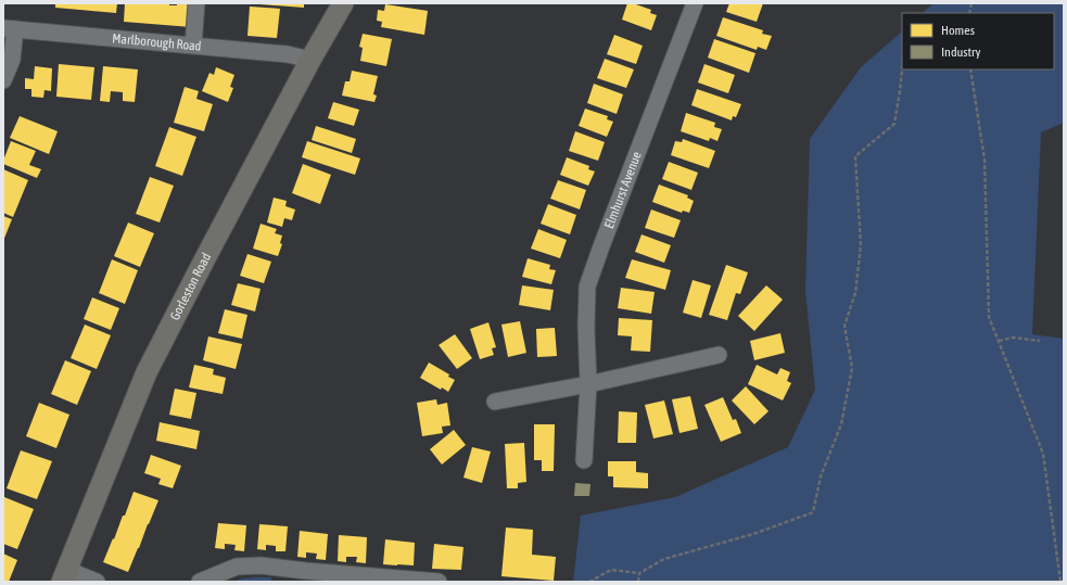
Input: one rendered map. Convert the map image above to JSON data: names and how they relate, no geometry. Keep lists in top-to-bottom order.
{
  "streets": {
    "main road": ["Gorleston Road"],
    "street": ["Marlborough Road", "Elmhurst Avenue"]
  },
  "crossings": [
    ["Marlborough Road", "Gorleston Road"]
  ],
  "legend": ["Homes", "Industry"]
}
